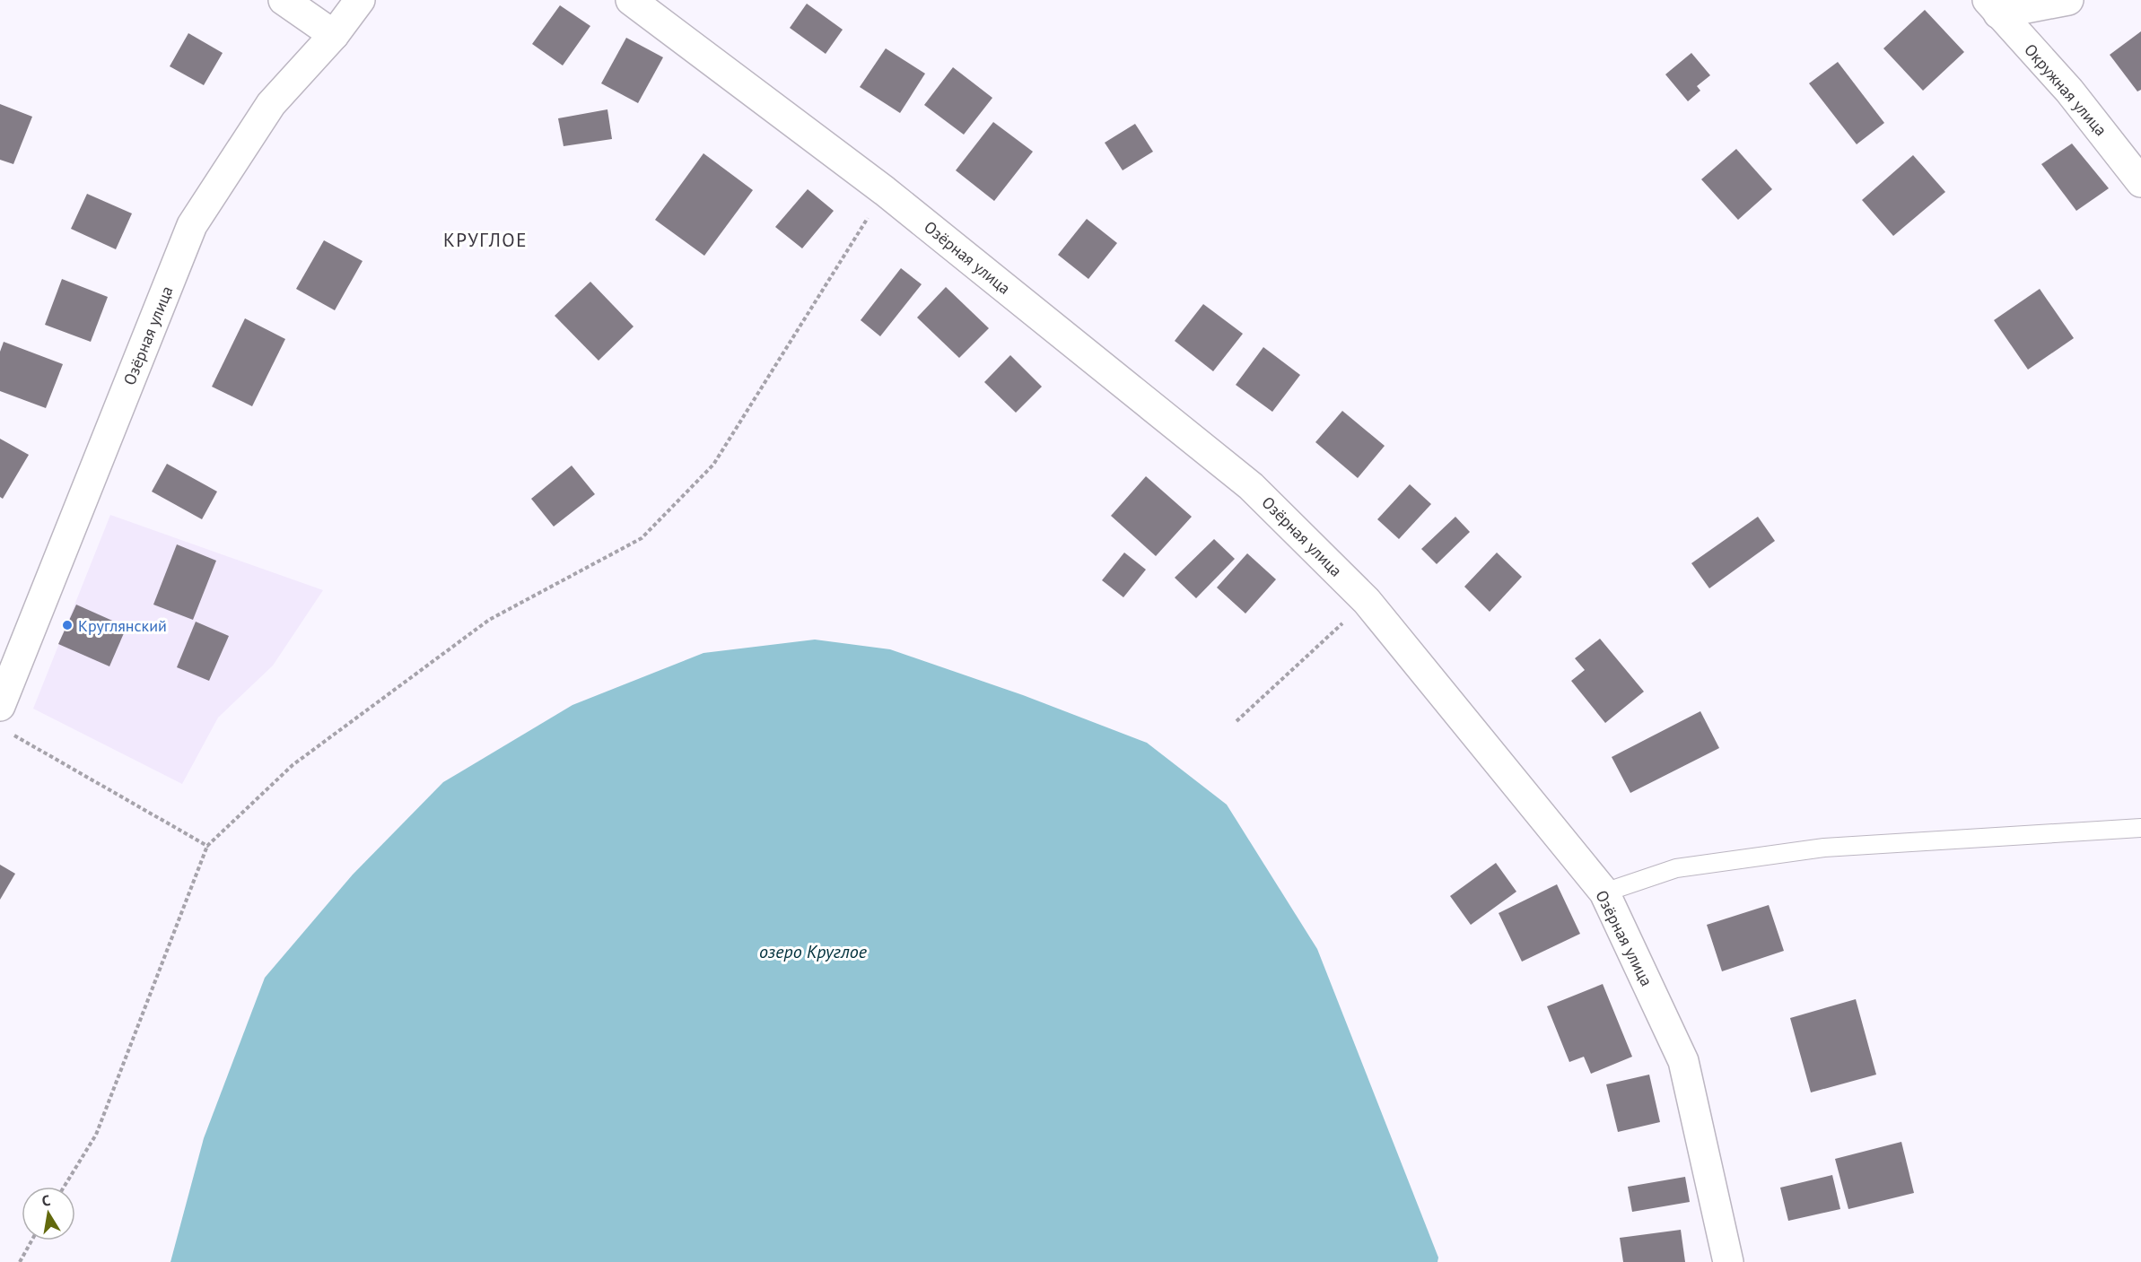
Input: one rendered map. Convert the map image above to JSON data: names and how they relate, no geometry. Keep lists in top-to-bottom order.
{
  "streets": {
    "street": ["Окружная улица", "Озёрная улица"]
  },
  "districts": ["КРУГЛОЕ"],
  "water": ["озеро Круглое"],
  "places": ["Круглянский"],
  "north": "top"
}
